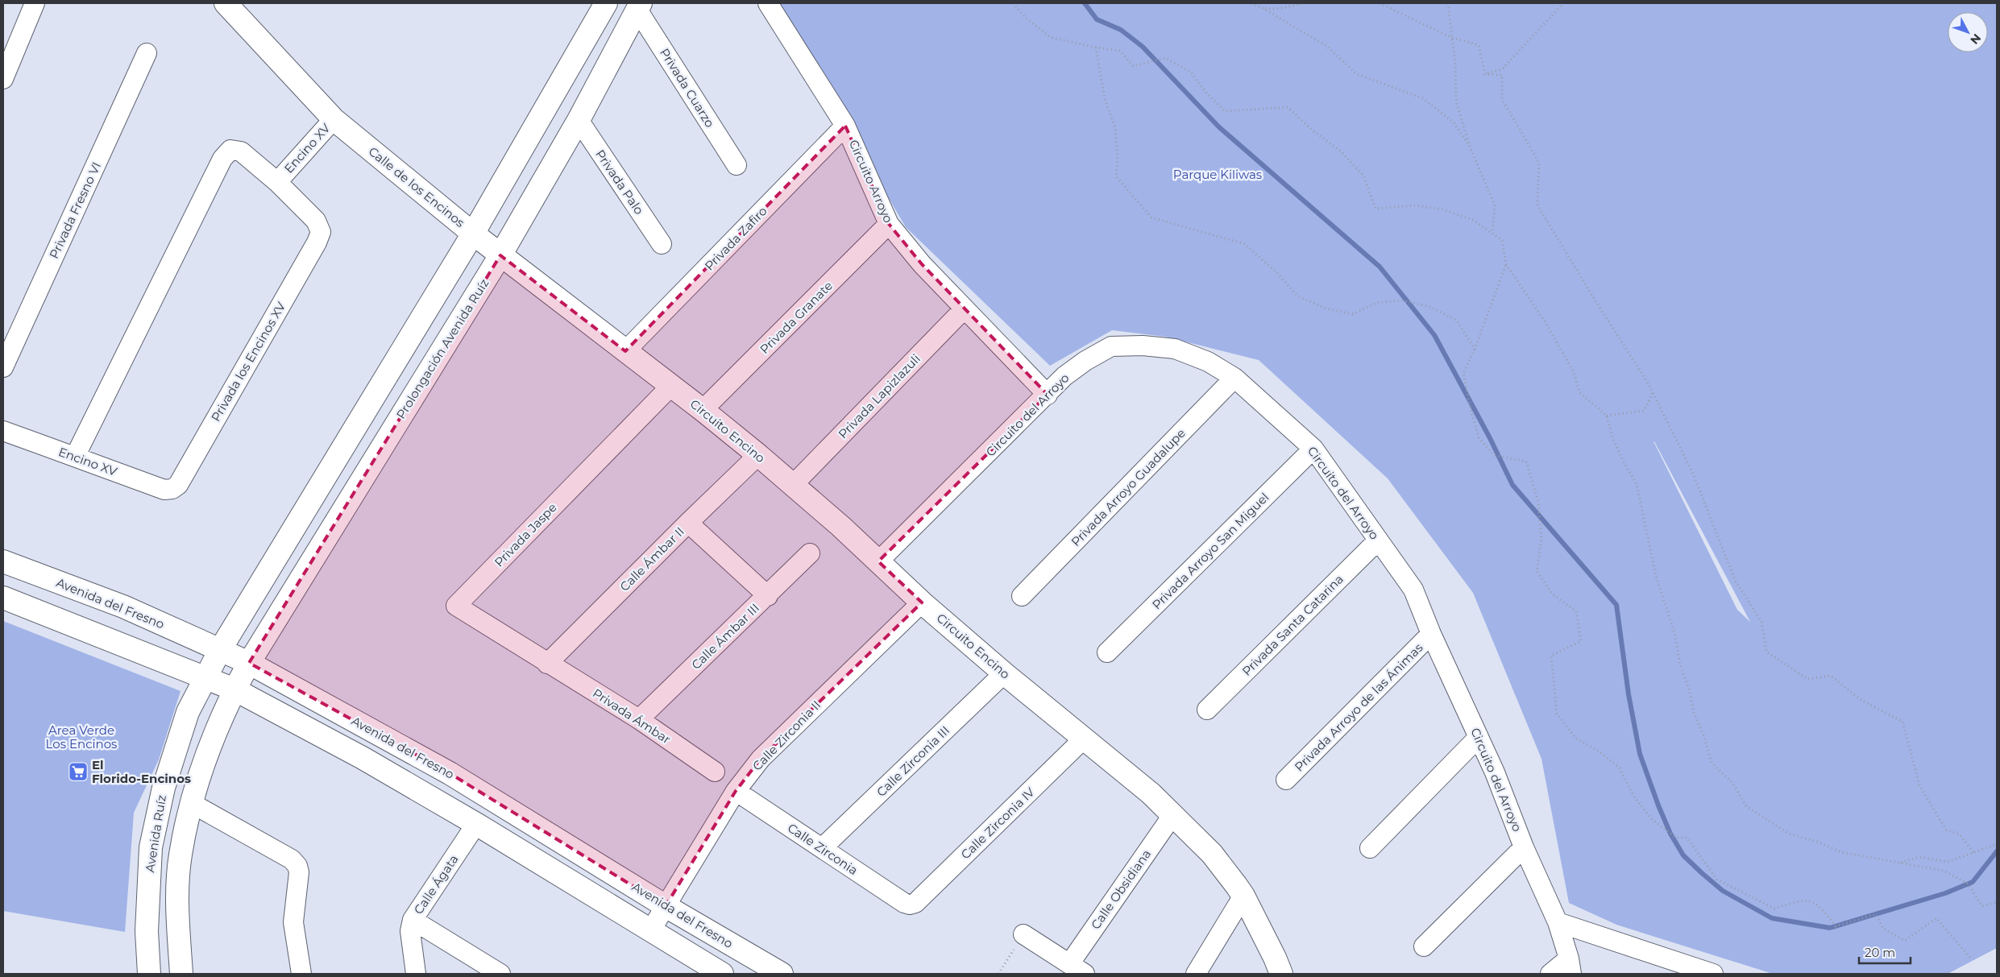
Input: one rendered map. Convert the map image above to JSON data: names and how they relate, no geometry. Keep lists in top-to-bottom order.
{
  "streets": {
    "street": [
      "Privada Cuarzo",
      "Encino XV",
      "Circuito Arroyo",
      "Privada Palo",
      "Calle de los Encinos",
      "Privada Fresno VI",
      "Privada Zafiro",
      "Privada Granate",
      "Prolongación Avenida Ruíz",
      "Privada los Encinos XV",
      "Privada Lapizlazuli",
      "Circuito del Arroyo",
      "Circuito Encino",
      "Privada Arroyo Guadalupe",
      "Privada Jaspe",
      "Privada Arroyo San Miguel",
      "Calle Ámbar II",
      "Avenida del Fresno",
      "Privada Santa Catarina",
      "Calle Ámbar III",
      "Privada Arroyo de las Ánimas",
      "Privada Ámbar",
      "Calle Zirconia II",
      "Calle Zirconia III",
      "Calle Zirconia IV",
      "Avenida Ruíz",
      "Calle Zirconia",
      "Calle Ágata",
      "Calle Obsidiana"
    ]
  },
  "crossings": [
    ["Privada Cuarzo", "Prolongación Avenida Ruíz"],
    ["Encino XV", "Calle de los Encinos"],
    ["Encino XV", "Privada los Encinos XV"],
    ["Circuito Arroyo", "Privada Zafiro"],
    ["Circuito Arroyo", "Privada Granate"],
    ["Circuito Arroyo", "Privada Lapizlazuli"],
    ["Circuito Arroyo", "Circuito del Arroyo"],
    ["Privada Palo", "Prolongación Avenida Ruíz"],
    ["Calle de los Encinos", "Privada Zafiro"],
    ["Calle de los Encinos", "Prolongación Avenida Ruíz"],
    ["Calle de los Encinos", "Circuito Encino"],
    ["Privada Zafiro", "Circuito Encino"],
    ["Privada Granate", "Circuito Encino"],
    ["Prolongación Avenida Ruíz", "Avenida del Fresno"],
    ["Privada Lapizlazuli", "Circuito Encino"],
    ["Circuito del Arroyo", "Circuito Encino"],
    ["Circuito del Arroyo", "Privada Arroyo Guadalupe"],
    ["Circuito del Arroyo", "Privada Arroyo San Miguel"],
    ["Circuito del Arroyo", "Privada Santa Catarina"],
    ["Circuito del Arroyo", "Privada Arroyo de las Ánimas"],
    ["Circuito Encino", "Privada Jaspe"],
    ["Circuito Encino", "Calle Ámbar II"],
    ["Circuito Encino", "Calle Zirconia II"],
    ["Circuito Encino", "Calle Zirconia III"],
    ["Circuito Encino", "Calle Zirconia IV"],
    ["Circuito Encino", "Calle Obsidiana"],
    ["Privada Jaspe", "Calle Ámbar II"],
    ["Privada Jaspe", "Privada Ámbar"],
    ["Calle Ámbar II", "Privada Ámbar"],
    ["Avenida del Fresno", "Calle Zirconia II"],
    ["Calle Ámbar III", "Privada Ámbar"],
    ["Calle Zirconia II", "Calle Zirconia"],
    ["Calle Zirconia III", "Calle Zirconia"],
    ["Calle Zirconia IV", "Calle Zirconia"]
  ],
  "parks": ["Parque Kiliwas", "Area Verde Los Encinos"],
  "places": {
    "supermarket": ["El Florido-Encinos"]
  },
  "scale_bar": "20 m",
  "north": "bottom right"
}
